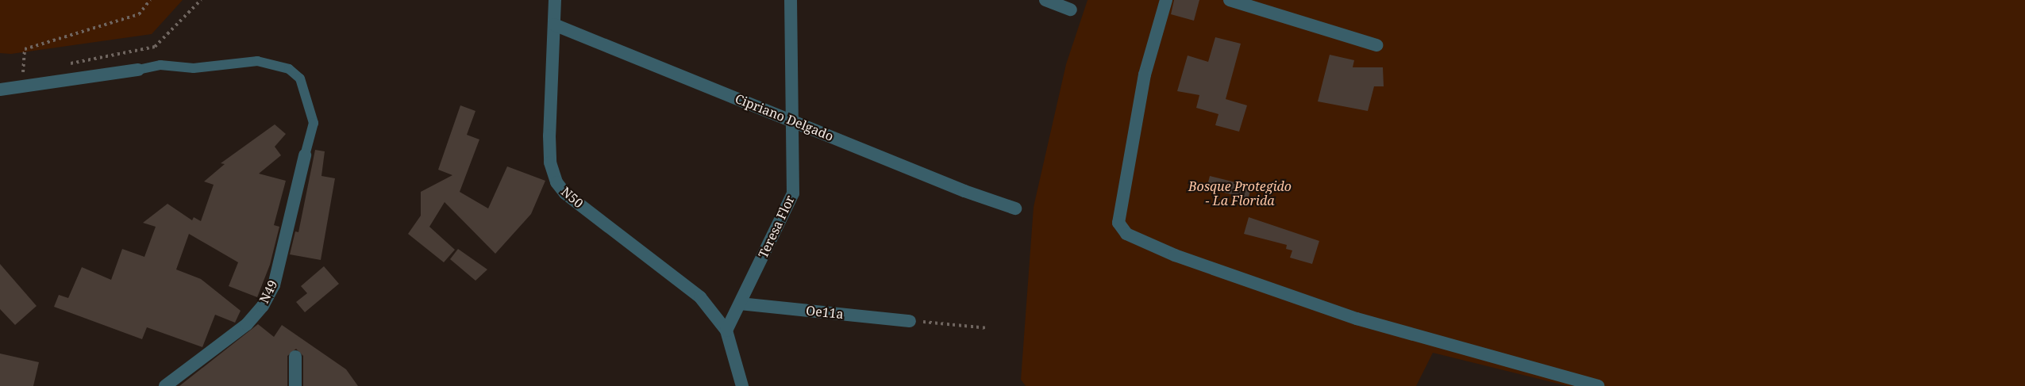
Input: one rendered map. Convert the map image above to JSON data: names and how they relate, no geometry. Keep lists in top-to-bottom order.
{
  "streets": {
    "street": [
      "Cipriano Delgado",
      "N50",
      "Teresa Flor",
      "N49",
      "Oe11a"
    ]
  },
  "crossings": [
    ["Cipriano Delgado", "N50"],
    ["Cipriano Delgado", "Teresa Flor"],
    ["N50", "Teresa Flor"],
    ["Teresa Flor", "Oe11a"]
  ],
  "parks": ["Bosque Protegido - La Florida"]
}
